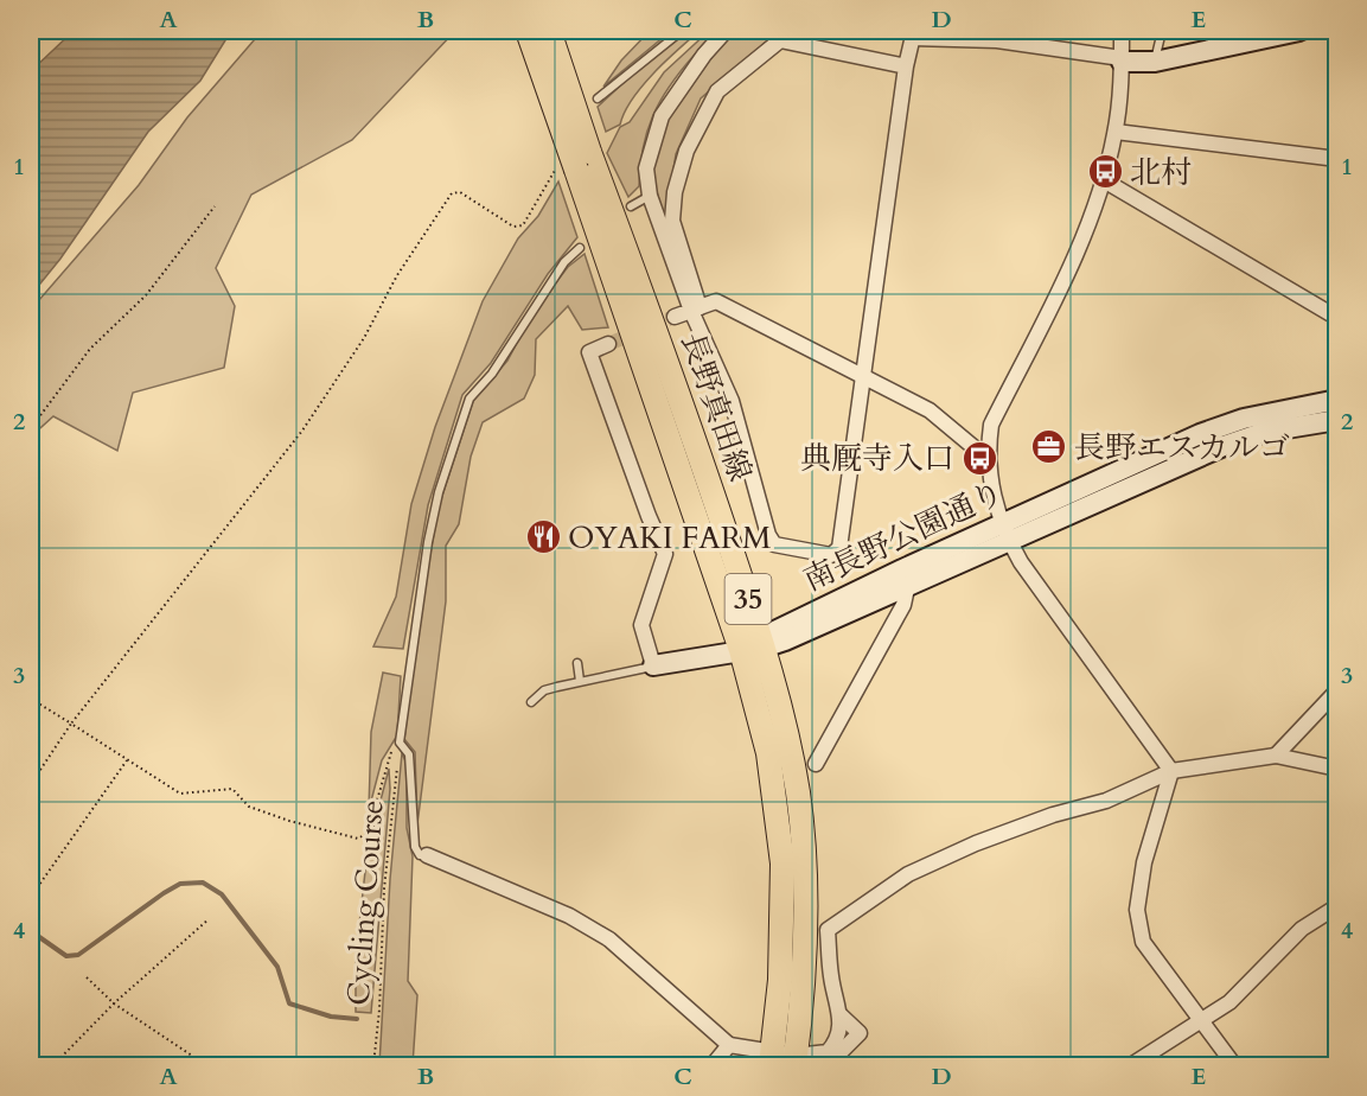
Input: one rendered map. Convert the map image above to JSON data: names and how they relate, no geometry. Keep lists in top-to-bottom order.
{
  "streets": {
    "main road": ["長野真田線", "35"],
    "street": ["南長野公園通り"],
    "path": ["Cycling Course"]
  },
  "crossings": [
    ["長野真田線", "南長野公園通り"]
  ],
  "places": {
    "bus stop": ["北村", "典厩寺入口"],
    "office": ["長野エスカルゴ"],
    "restaurant": ["OYAKI FARM"]
  },
  "grid": {
    "columns": [
      "A",
      "B",
      "C",
      "D",
      "E"
    ],
    "rows": [
      "1",
      "2",
      "3",
      "4"
    ]
  }
}
